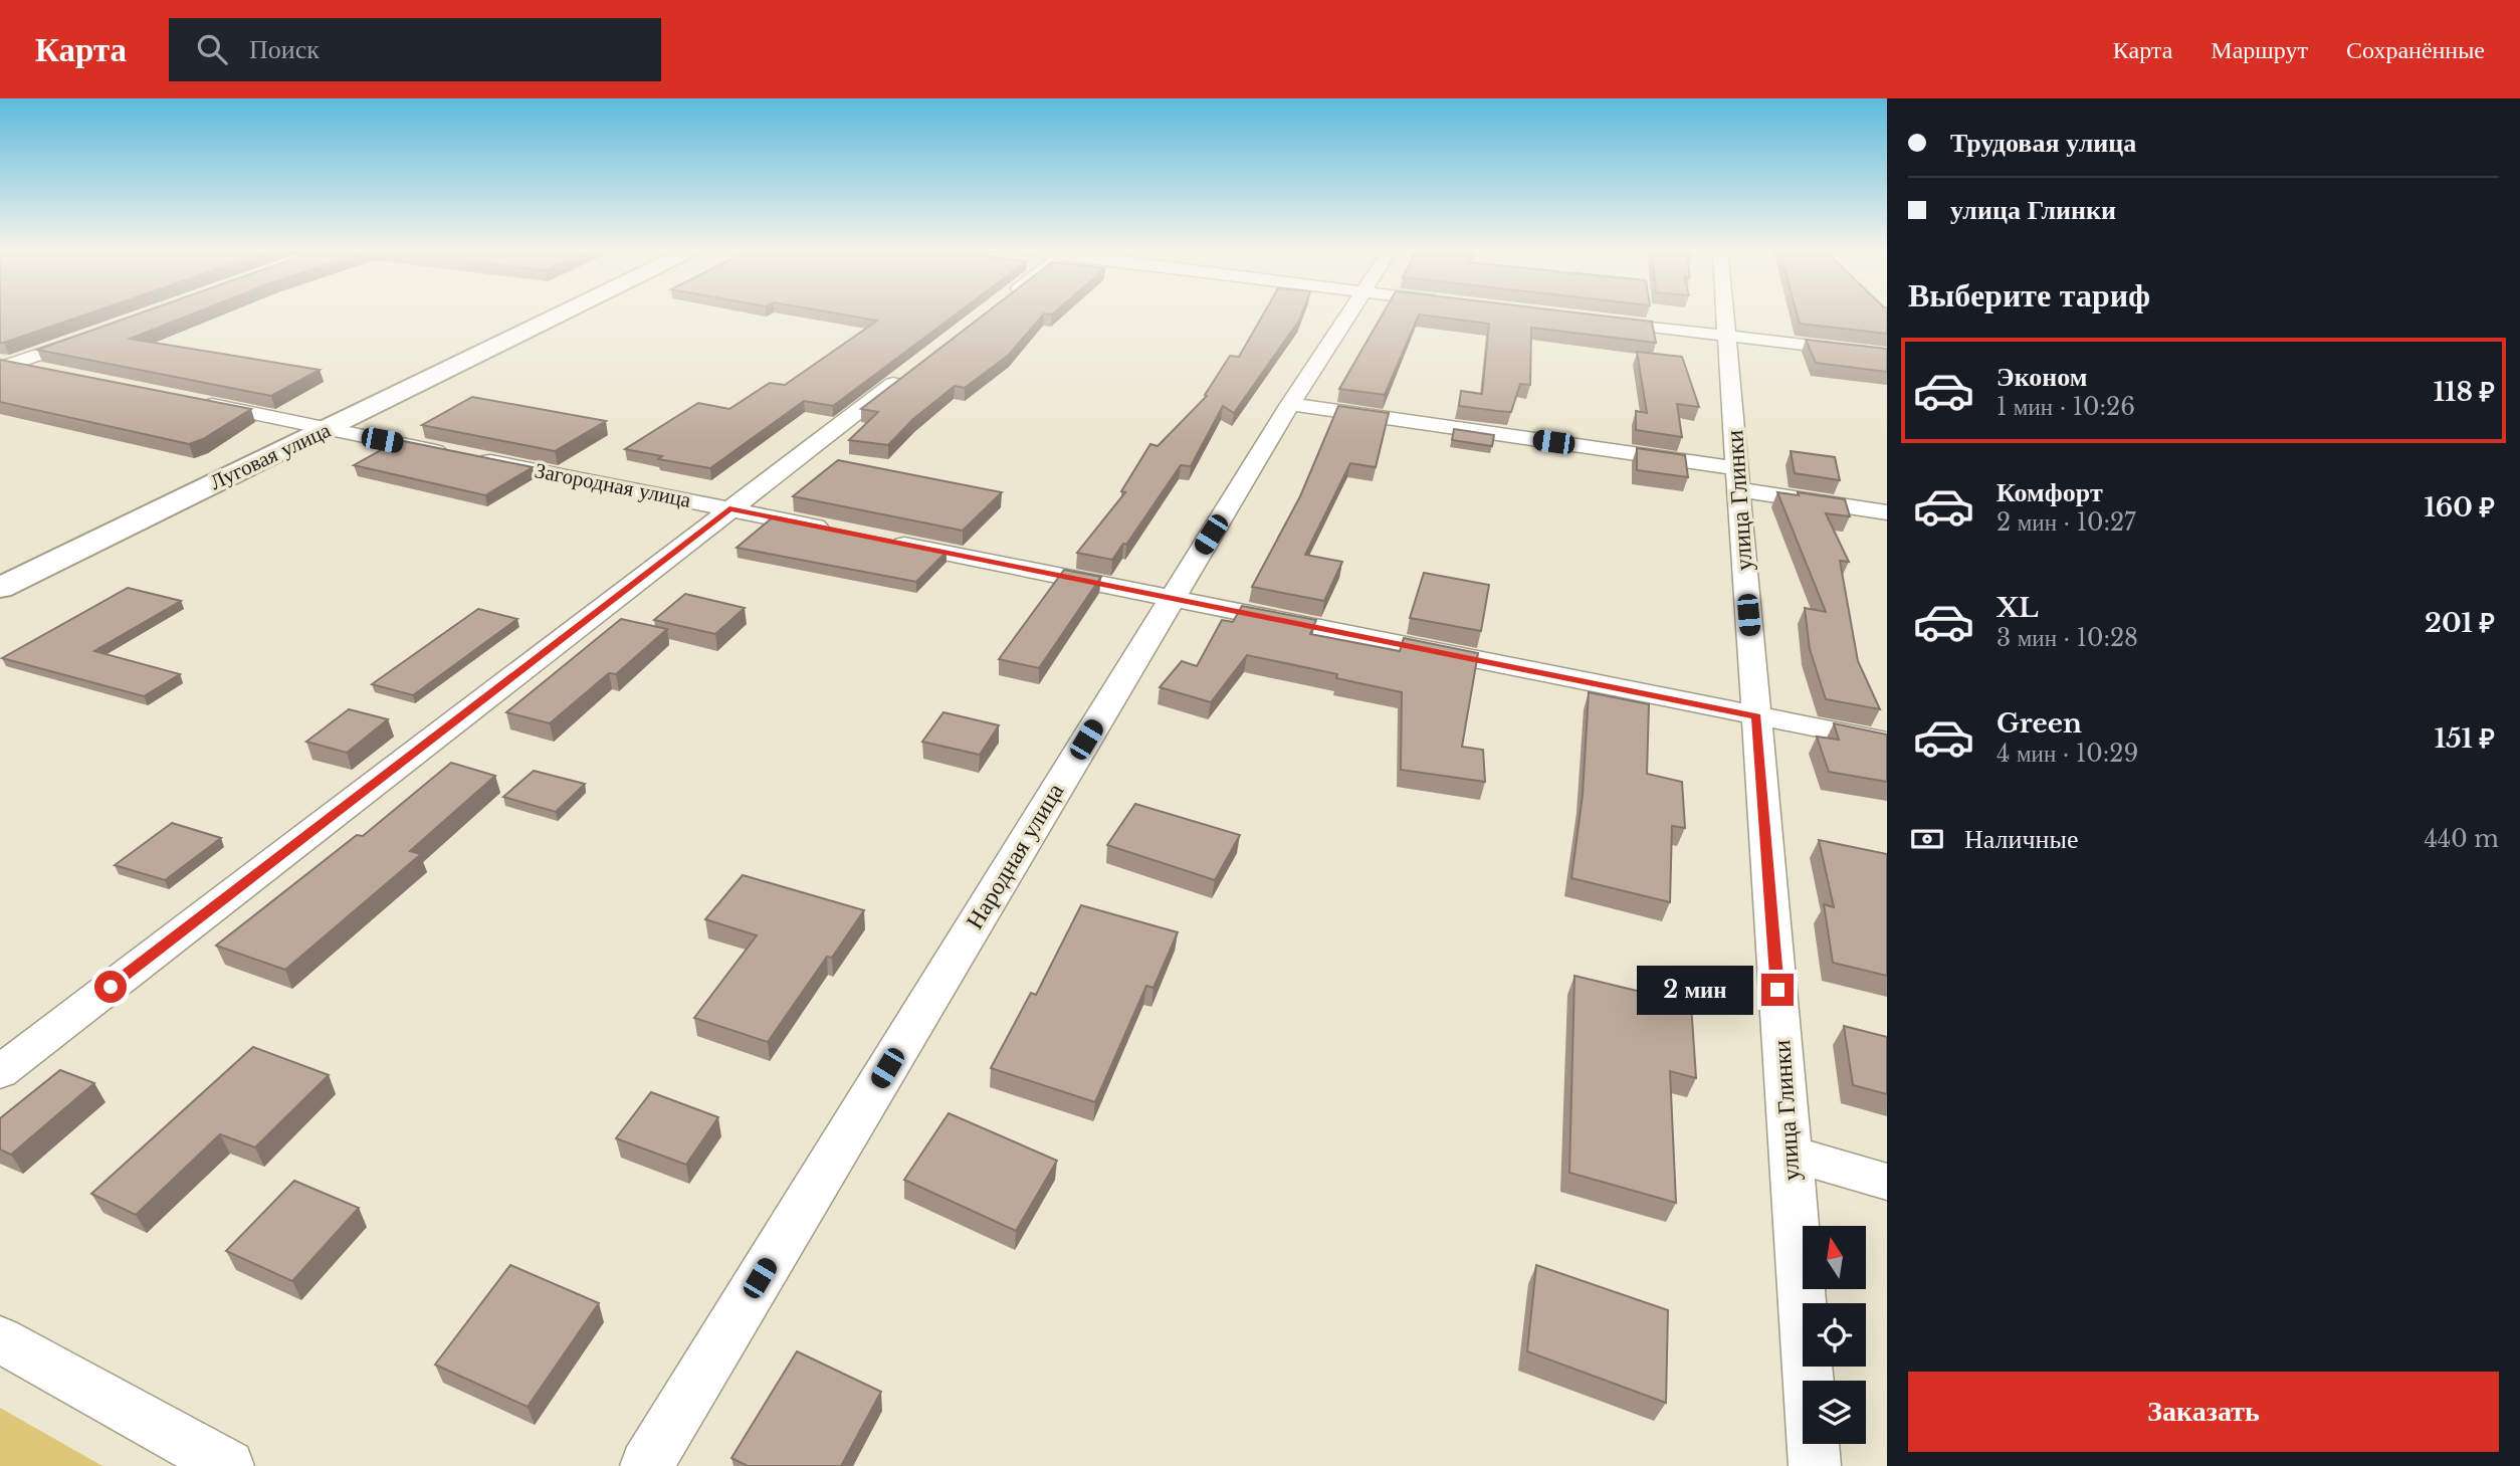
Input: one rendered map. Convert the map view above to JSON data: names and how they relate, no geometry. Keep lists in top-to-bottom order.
{
  "streets": {
    "street": [
      "Луговая улица",
      "Загородная улица",
      "улица Глинки",
      "Народная улица"
    ]
  },
  "crossings": [
    ["Луговая улица", "Загородная улица"]
  ],
  "north": "top",
  "page": {
    "header": "Карта",
    "search": "Поиск",
    "nav": ["Карта", "Маршрут", "Сохранённые"],
    "banner": ["Трудовая улица", "улица Глинки"],
    "heading": "Выберите тариф",
    "list": [
      {
        "name": "Эконом",
        "note": "1 мин · 10:26",
        "value": "118 ₽"
      },
      {
        "name": "Комфорт",
        "note": "2 мин · 10:27",
        "value": "160 ₽"
      },
      {
        "name": "XL",
        "note": "3 мин · 10:28",
        "value": "201 ₽"
      },
      {
        "name": "Green",
        "note": "4 мин · 10:29",
        "value": "151 ₽"
      }
    ],
    "pay": ["Наличные", "440 m"],
    "bubble": "2 мин",
    "buttons": "Заказать"
  }
}
